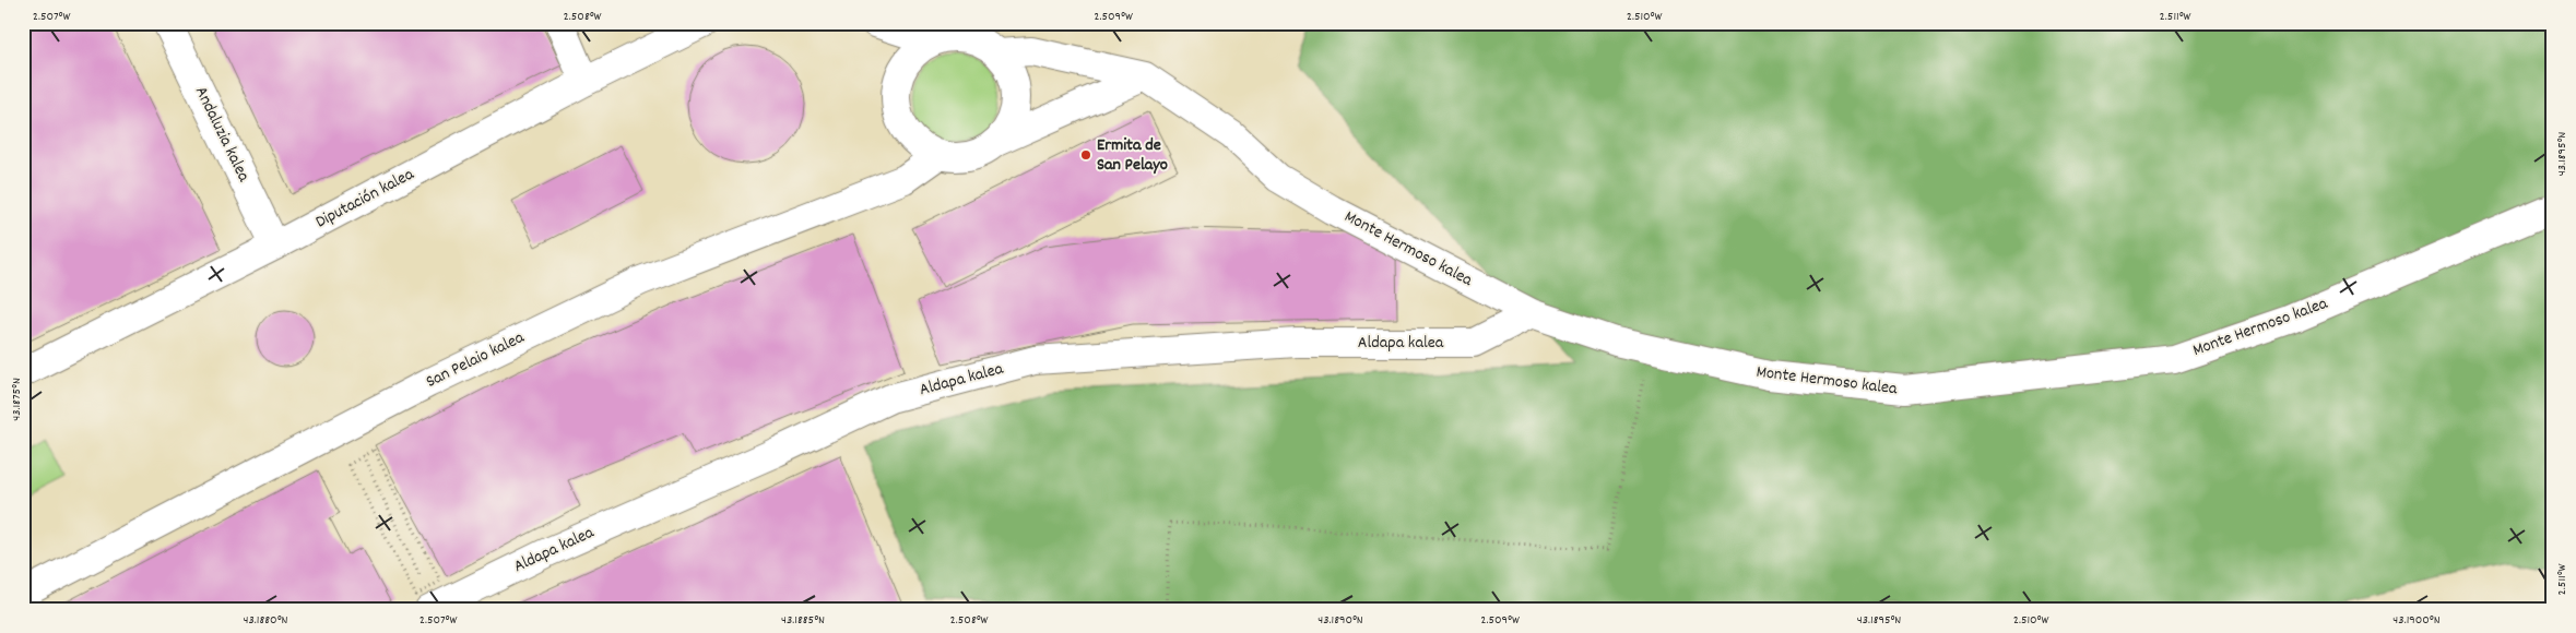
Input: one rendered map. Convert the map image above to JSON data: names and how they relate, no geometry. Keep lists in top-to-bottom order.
{
  "streets": {
    "street": [
      "Andaluzia kalea",
      "Diputación kalea",
      "Monte Hermoso kalea",
      "Aldapa kalea",
      "San Pelaio kalea"
    ]
  },
  "crossings": [
    ["Andaluzia kalea", "Diputación kalea"],
    ["Monte Hermoso kalea", "Aldapa kalea"],
    ["Monte Hermoso kalea", "San Pelaio kalea"]
  ],
  "places": ["Ermita de San Pelayo"],
  "coordinates": [
    "2.507°W",
    "2.508°W",
    "2.509°W",
    "2.510°W",
    "2.511°W",
    "43.1895°N",
    "43.1875°N",
    "43.1880°N",
    "43.1885°N",
    "43.1890°N",
    "43.1900°N"
  ]
}
